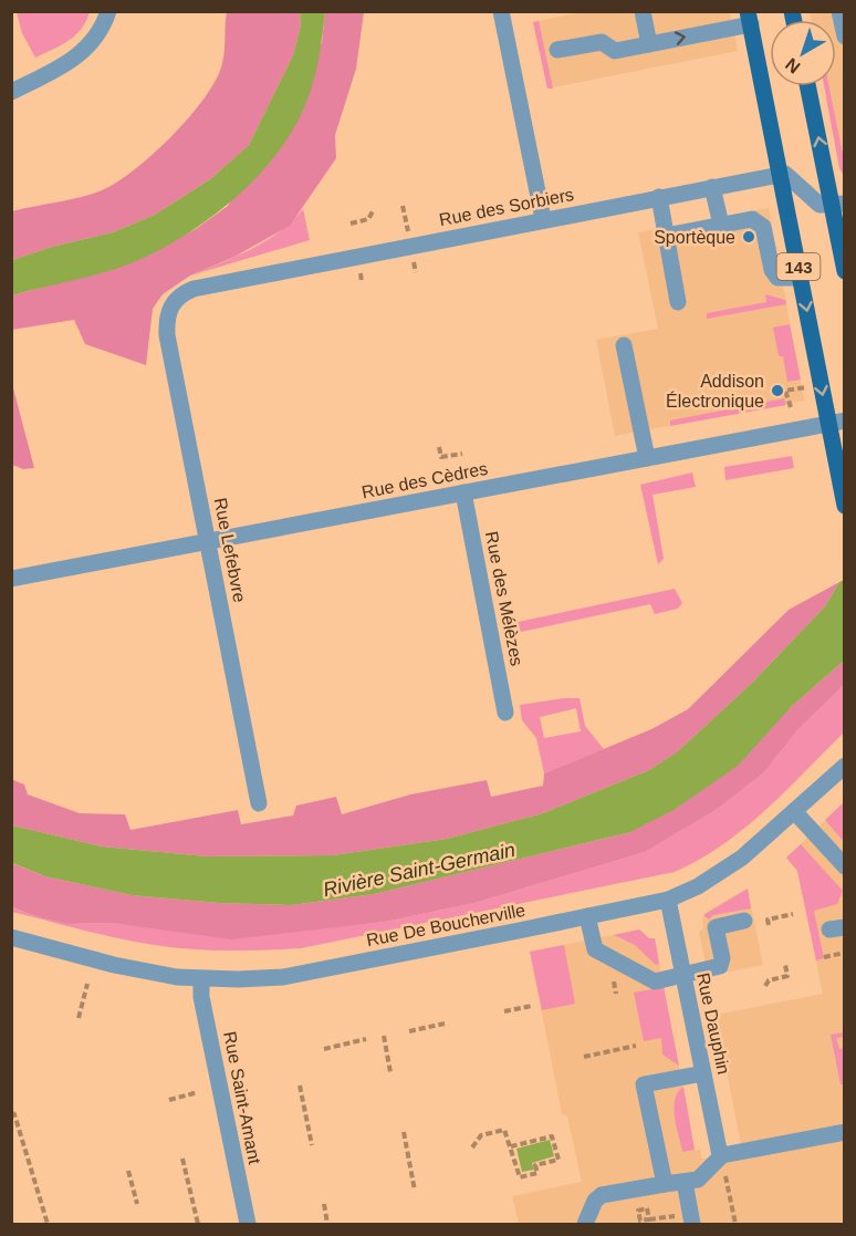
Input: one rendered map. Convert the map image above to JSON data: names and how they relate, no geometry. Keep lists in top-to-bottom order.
{
  "streets": {
    "main road": ["143"],
    "street": [
      "Rue des Sorbiers",
      "Rue des Cèdres",
      "Rue Lefebvre",
      "Rue des Mélèzes",
      "Rue De Boucherville",
      "Rue Dauphin",
      "Rue Saint-Amant"
    ]
  },
  "crossings": [
    ["Rue des Sorbiers", "143"],
    ["Rue des Sorbiers", "Rue Lefebvre"],
    ["143", "Rue des Cèdres"],
    ["Rue des Cèdres", "Rue Lefebvre"],
    ["Rue des Cèdres", "Rue des Mélèzes"],
    ["Rue De Boucherville", "Rue Dauphin"],
    ["Rue De Boucherville", "Rue Saint-Amant"]
  ],
  "water": ["Rivière Saint-Germain"],
  "places": ["Sportèque", "Addison Électronique"],
  "north": "bottom left"
}
